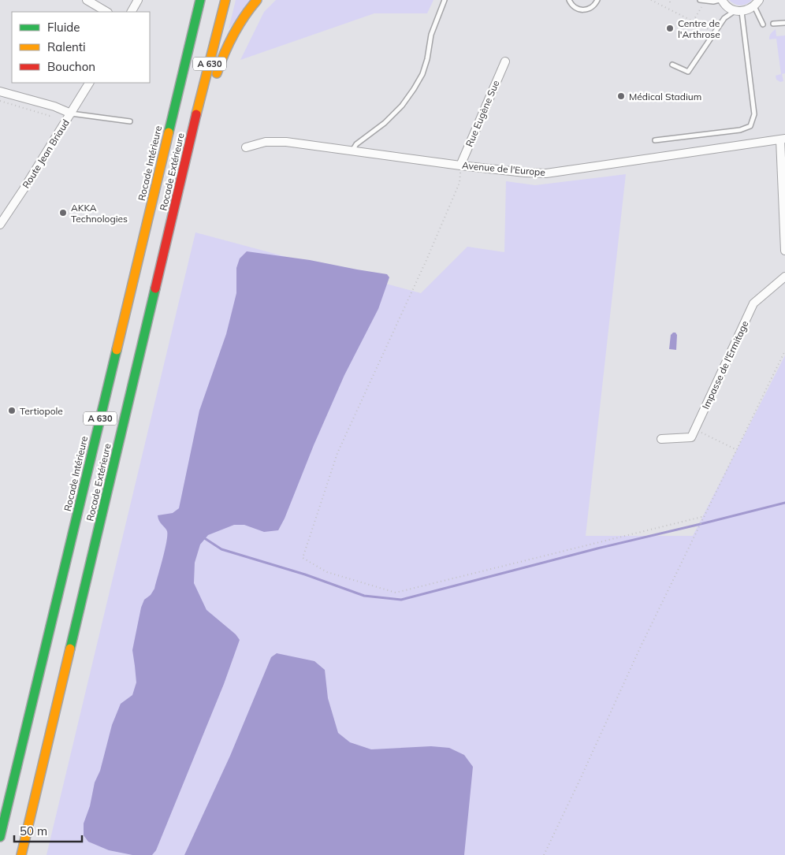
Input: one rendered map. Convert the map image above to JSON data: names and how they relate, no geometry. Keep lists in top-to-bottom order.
{
  "streets": {
    "highway": ["A 630", "Rocade Intérieure", "Rocade Extérieure"],
    "street": [
      "Rue Eugène Sue",
      "Route Jean Briaud",
      "Avenue de l'Europe",
      "Impasse de l'Ermitage"
    ]
  },
  "crossings": [
    ["Rue Eugène Sue", "Avenue de l'Europe"]
  ],
  "places": [
    "Centre de l'Arthrose",
    "Médical Stadium",
    "AKKA Technologies",
    "Tertiopole"
  ],
  "legend": ["Fluide", "Ralenti", "Bouchon"],
  "scale_bar": "50 m"
}
